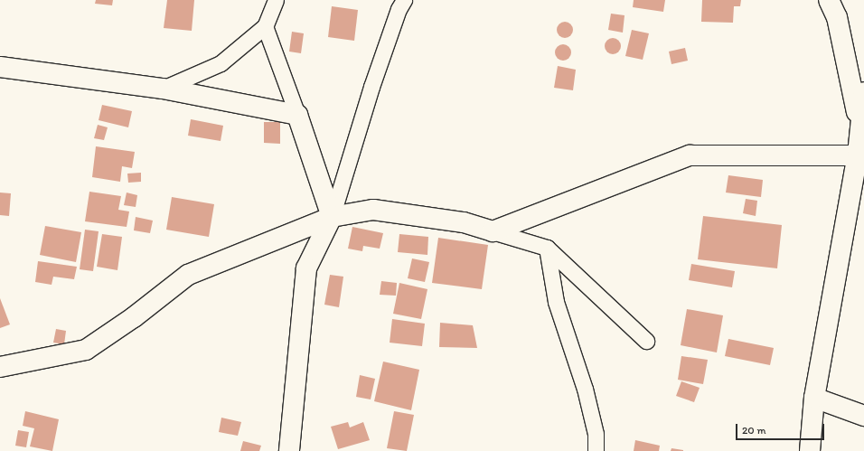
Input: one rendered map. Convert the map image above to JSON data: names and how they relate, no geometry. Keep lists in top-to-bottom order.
{
  "scale_bar": "20 m"
}
